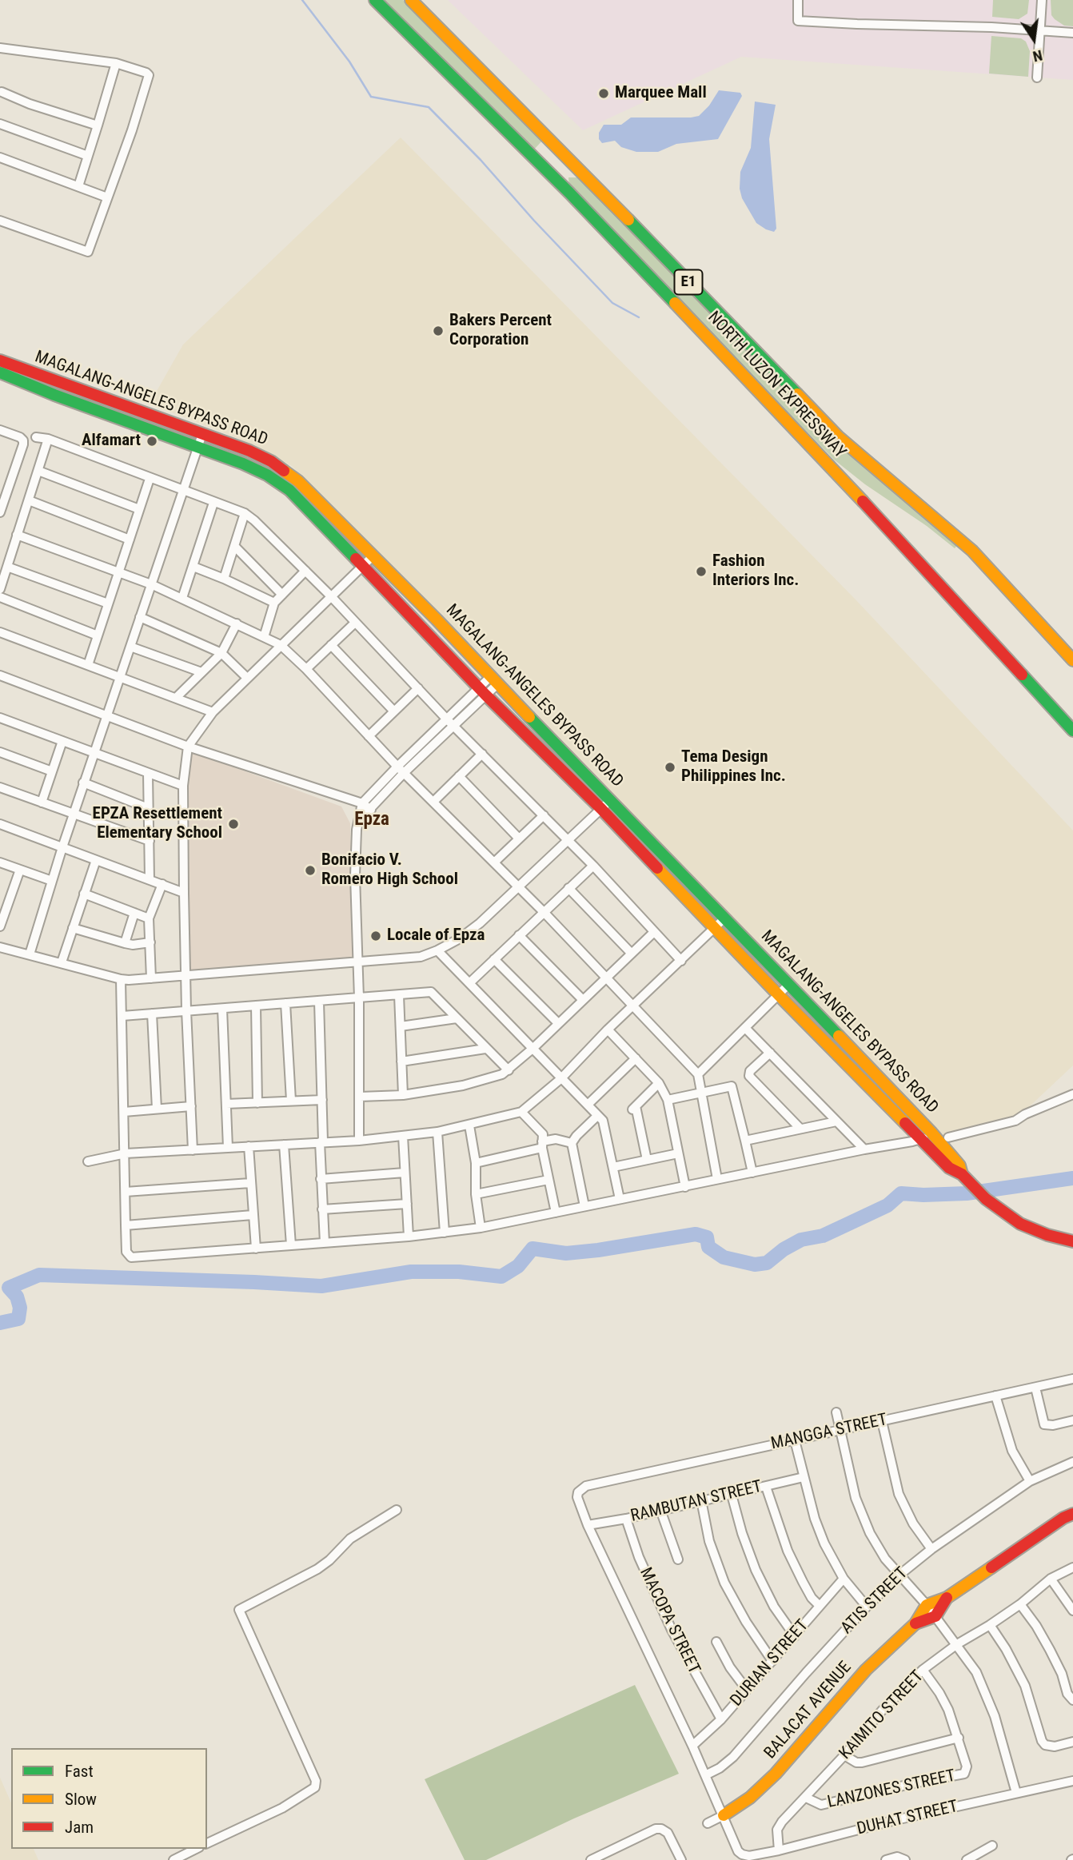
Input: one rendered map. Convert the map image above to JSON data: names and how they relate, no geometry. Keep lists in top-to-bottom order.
{
  "streets": {
    "main road": [
      "E1",
      "NORTH LUZON EXPRESSWAY",
      "MAGALANG-ANGELES BYPASS ROAD",
      "BALACAT AVENUE"
    ],
    "street": [
      "MANGGA STREET",
      "RAMBUTAN STREET",
      "ATIS STREET",
      "MACOPA STREET",
      "DURIAN STREET",
      "KAIMITO STREET",
      "LANZONES STREET",
      "DUHAT STREET"
    ]
  },
  "crossings": [
    ["MANGGA STREET", "RAMBUTAN STREET"],
    ["RAMBUTAN STREET", "MACOPA STREET"],
    ["MACOPA STREET", "DURIAN STREET"],
    ["BALACAT AVENUE", "DUHAT STREET"],
    ["KAIMITO STREET", "LANZONES STREET"],
    ["KAIMITO STREET", "DUHAT STREET"]
  ],
  "districts": ["Epza"],
  "places": [
    "Marquee Mall",
    "Bakers Percent Corporation",
    "Alfamart",
    "Fashion Interiors Inc.",
    "Tema Design Philippines Inc.",
    "EPZA Resettlement Elementary School",
    "Bonifacio V. Romero High School",
    "Locale of Epza"
  ],
  "legend": ["Fast", "Slow", "Jam"],
  "north": "bottom"
}
